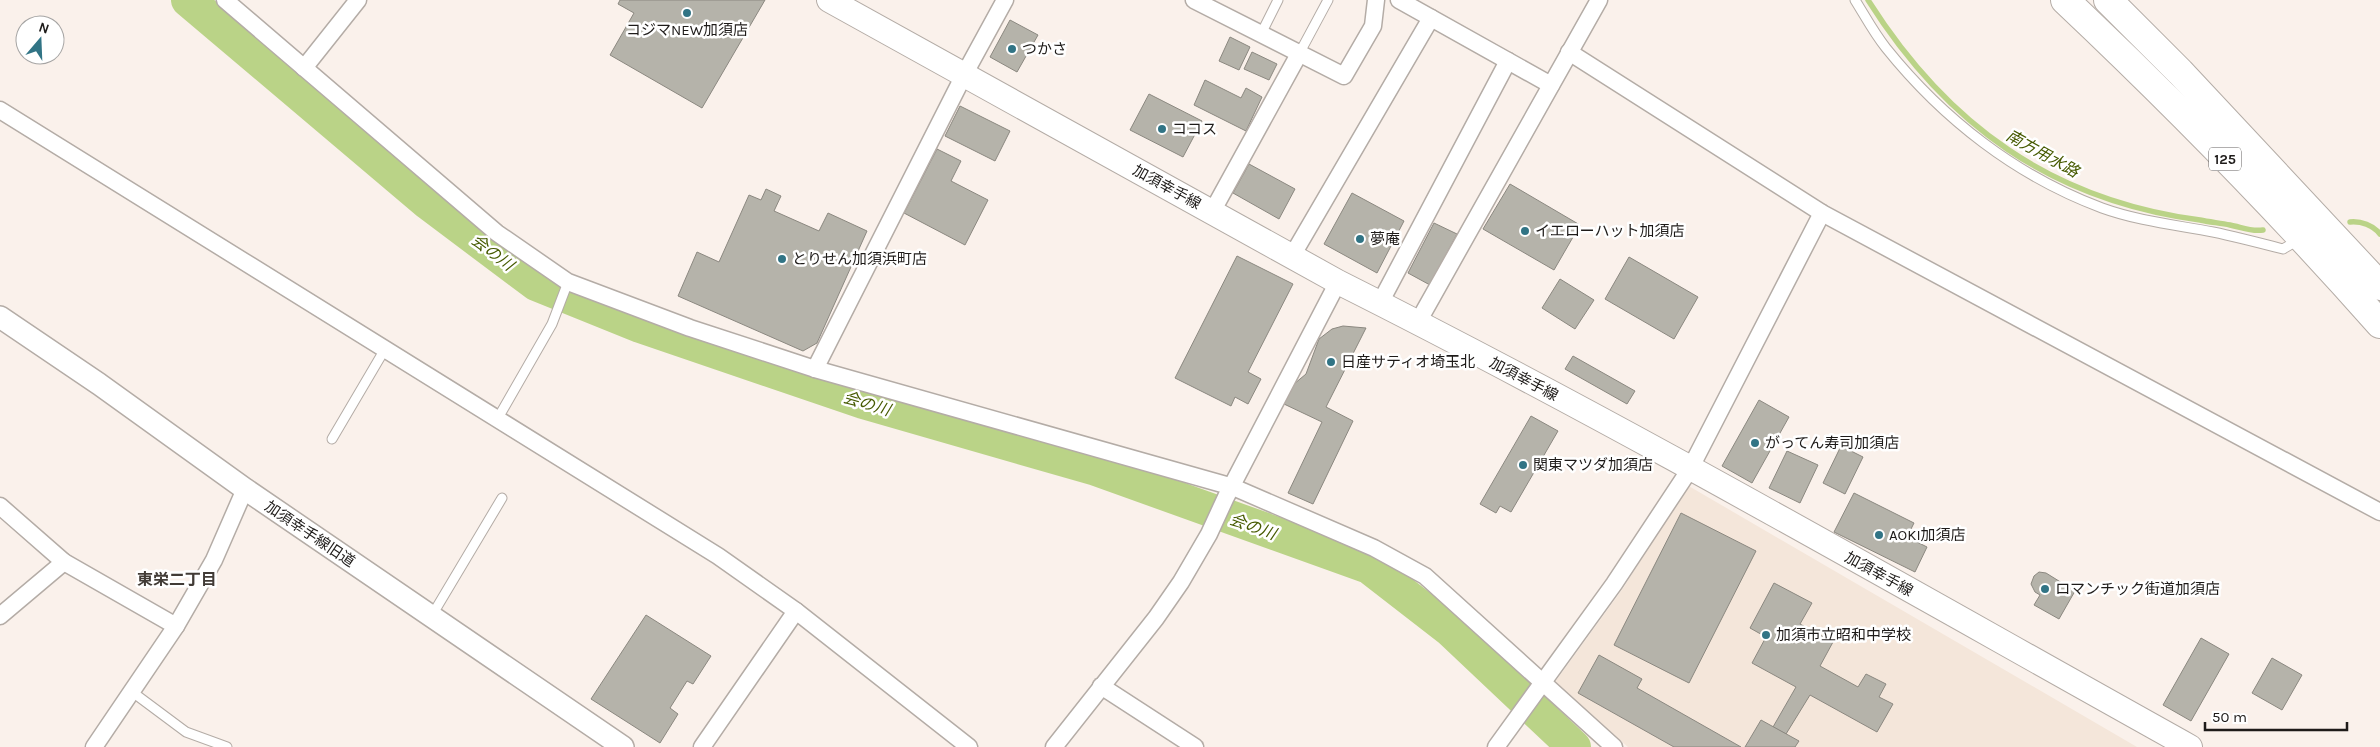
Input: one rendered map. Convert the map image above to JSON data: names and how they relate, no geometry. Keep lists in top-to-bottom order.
{
  "streets": {
    "highway": ["125"],
    "main road": ["加須幸手線"],
    "street": ["加須幸手線旧道"]
  },
  "districts": ["東栄二丁目"],
  "water": ["南方用水路", "会の川"],
  "places": [
    "コジマNEW加須店",
    "つかさ",
    "ココス",
    "イエローハット加須店",
    "夢庵",
    "とりせん加須浜町店",
    "日産サティオ埼玉北",
    "がってん寿司加須店",
    "関東マツダ加須店",
    "AOKI加須店",
    "ロマンチック街道加須店",
    "加須市立昭和中学校"
  ],
  "scale_bar": "50 m",
  "north": "top"
}
